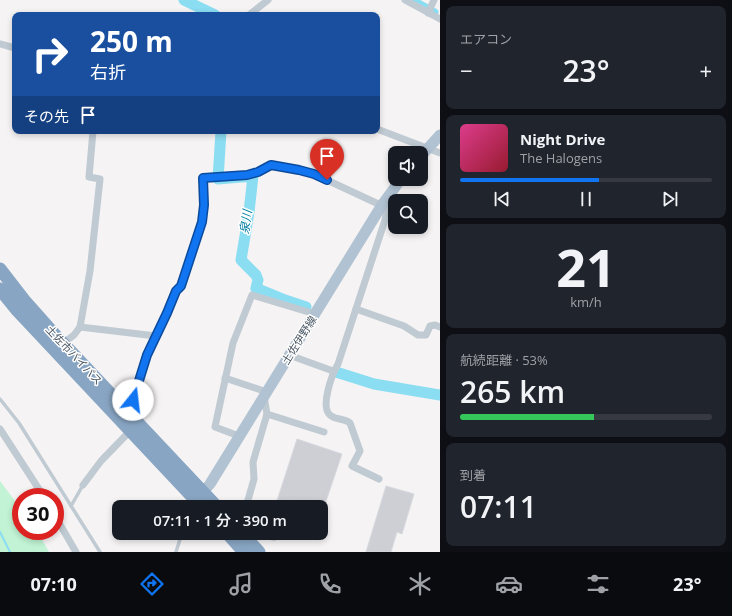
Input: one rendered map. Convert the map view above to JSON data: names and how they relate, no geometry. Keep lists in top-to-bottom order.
{
  "streets": {
    "highway": ["土佐市バイパス"],
    "main road": ["土佐伊野線"]
  },
  "water": ["泉川"],
  "page": {
    "tile": [
      "エアコン",
      ["21", "km/h"],
      ["航続距離 · 53%", "265 km"],
      ["到着", "07:11"]
    ],
    "turn": ["250 m", "右折"],
    "heat": ["−", "23°", "+"],
    "then": "その先",
    "song": ["Night Drive", "The Halogens"],
    "limit": "30",
    "trip": "07:11 · 1 分 · 390 m",
    "tabs": ["07:10", "23°"]
  }
}
